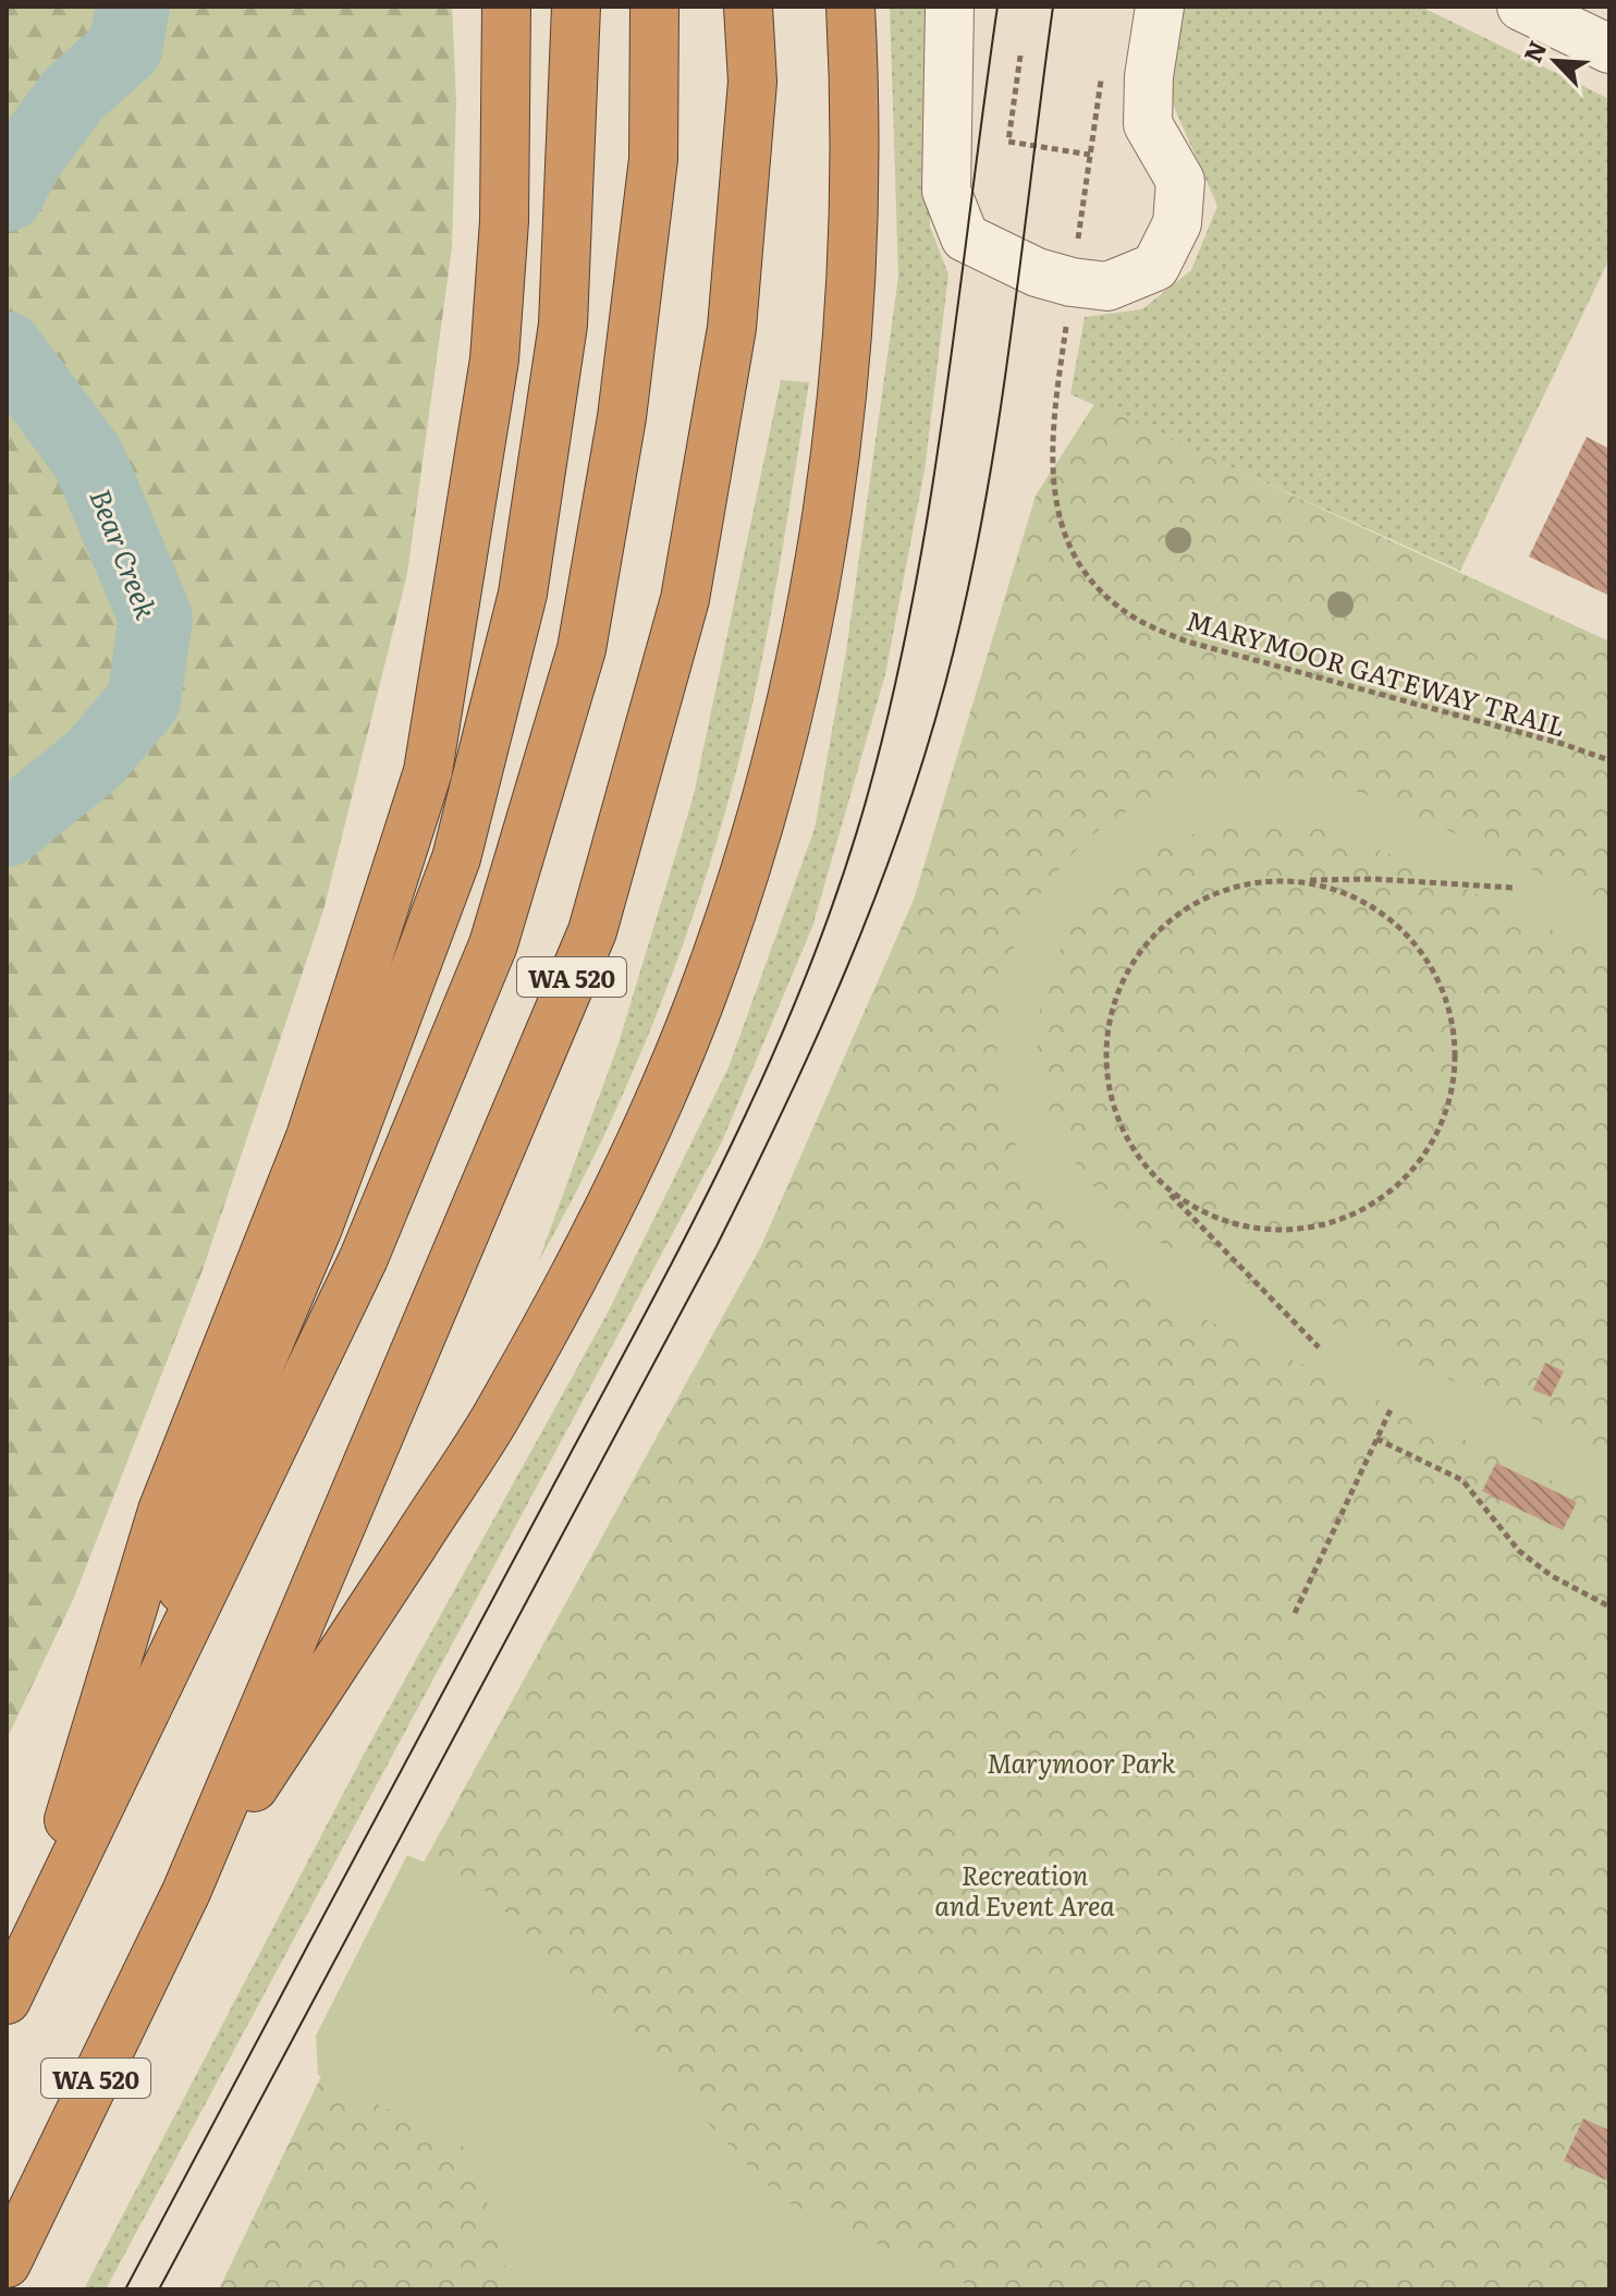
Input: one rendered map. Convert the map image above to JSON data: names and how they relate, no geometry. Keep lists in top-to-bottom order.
{
  "streets": {
    "highway": ["WA 520"],
    "path": ["MARYMOOR GATEWAY TRAIL"]
  },
  "water": ["Bear Creek"],
  "parks": ["Marymoor Park", "Recreation and Event Area"],
  "north": "top left"
}
